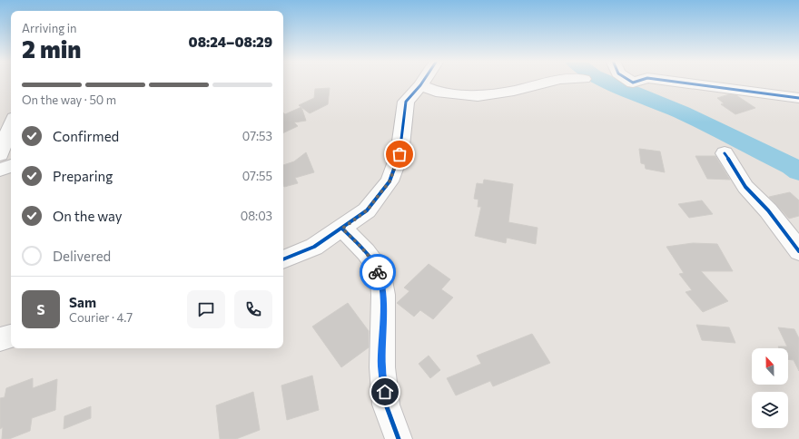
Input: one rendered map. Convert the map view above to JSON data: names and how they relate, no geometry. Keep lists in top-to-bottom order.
{
  "north": "top",
  "page": {
    "heading": ["2 min", "Arriving in", "08:24–08:29"],
    "panel": ["Sam", "Courier · 4.7"],
    "bar": "On the way · 50 m",
    "list": [
      ["Confirmed", "07:53"],
      ["Preparing", "07:55"],
      ["On the way", "08:03"],
      "Delivered"
    ],
    "round": "S"
  }
}
